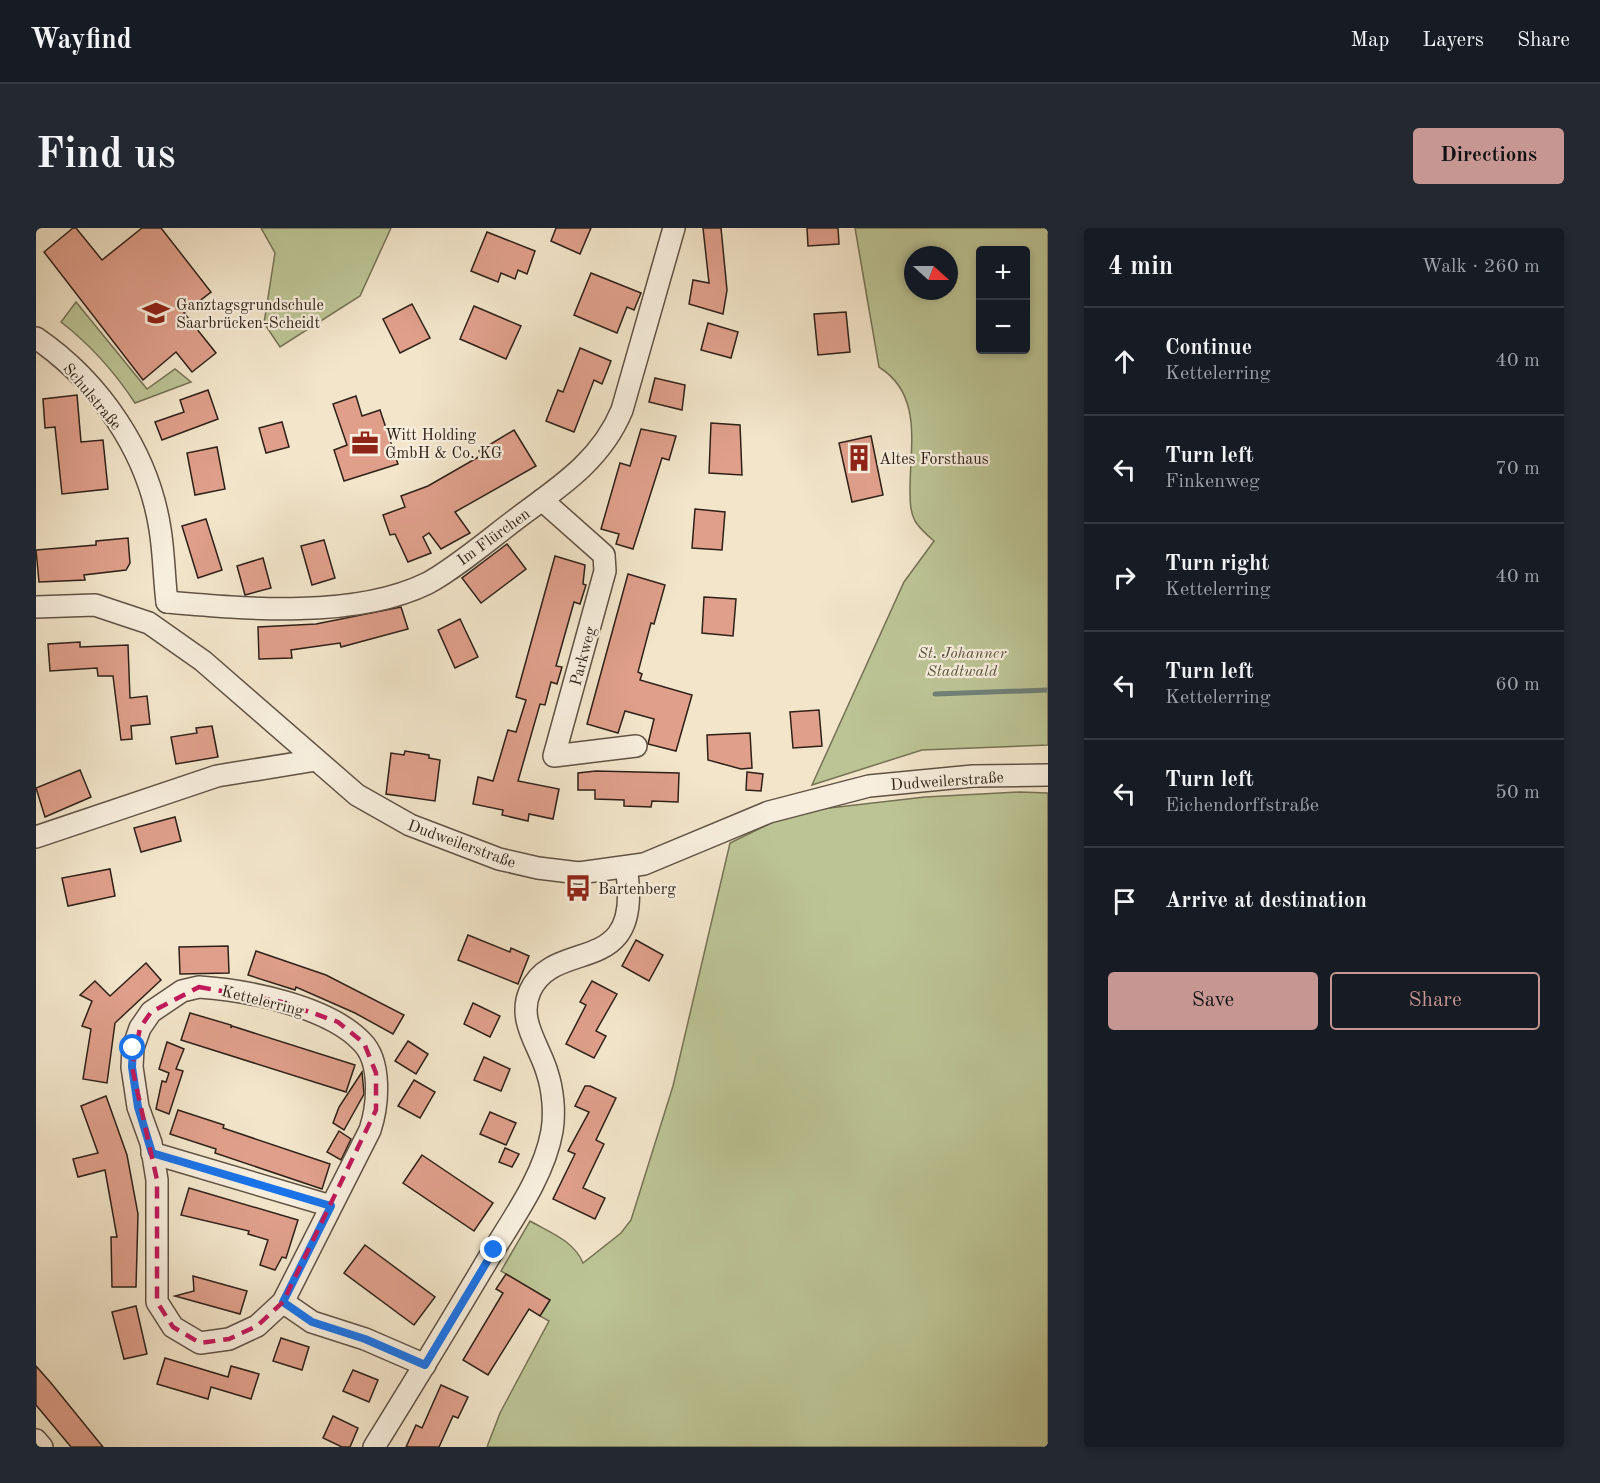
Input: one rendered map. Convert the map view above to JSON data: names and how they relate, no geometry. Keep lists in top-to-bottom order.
{
  "streets": {
    "street": [
      "Schulstraße",
      "Im Flürchen",
      "Parkweg",
      "Dudweilerstraße",
      "Kettelerring"
    ]
  },
  "crossings": [
    ["Schulstraße", "Im Flürchen"],
    ["Im Flürchen", "Parkweg"]
  ],
  "parks": ["St. Johanner Stadtwald"],
  "places": {
    "school or university": ["Ganztagsgrundschule Saarbrücken-Scheidt"],
    "office": ["Witt Holding GmbH & Co. KG"],
    "building": ["Altes Forsthaus"],
    "bus stop": ["Bartenberg"]
  },
  "north": "right",
  "page": {
    "header": "Wayfind",
    "nav": ["Map", "Layers", "Share"],
    "buttons": [
      "Directions",
      ["Save", "Share"]
    ],
    "title": "Find us",
    "heading": ["4 min", "Walk · 260 m"],
    "map_buttons": ["+", "−"],
    "list": [
      ["Continue", "Kettelerring", "40 m"],
      ["Turn left", "Finkenweg", "70 m"],
      ["Turn right", "Kettelerring", "40 m"],
      ["Turn left", "Kettelerring", "60 m"],
      ["Turn left", "Eichendorffstraße", "50 m"],
      "Arrive at destination"
    ]
  }
}
